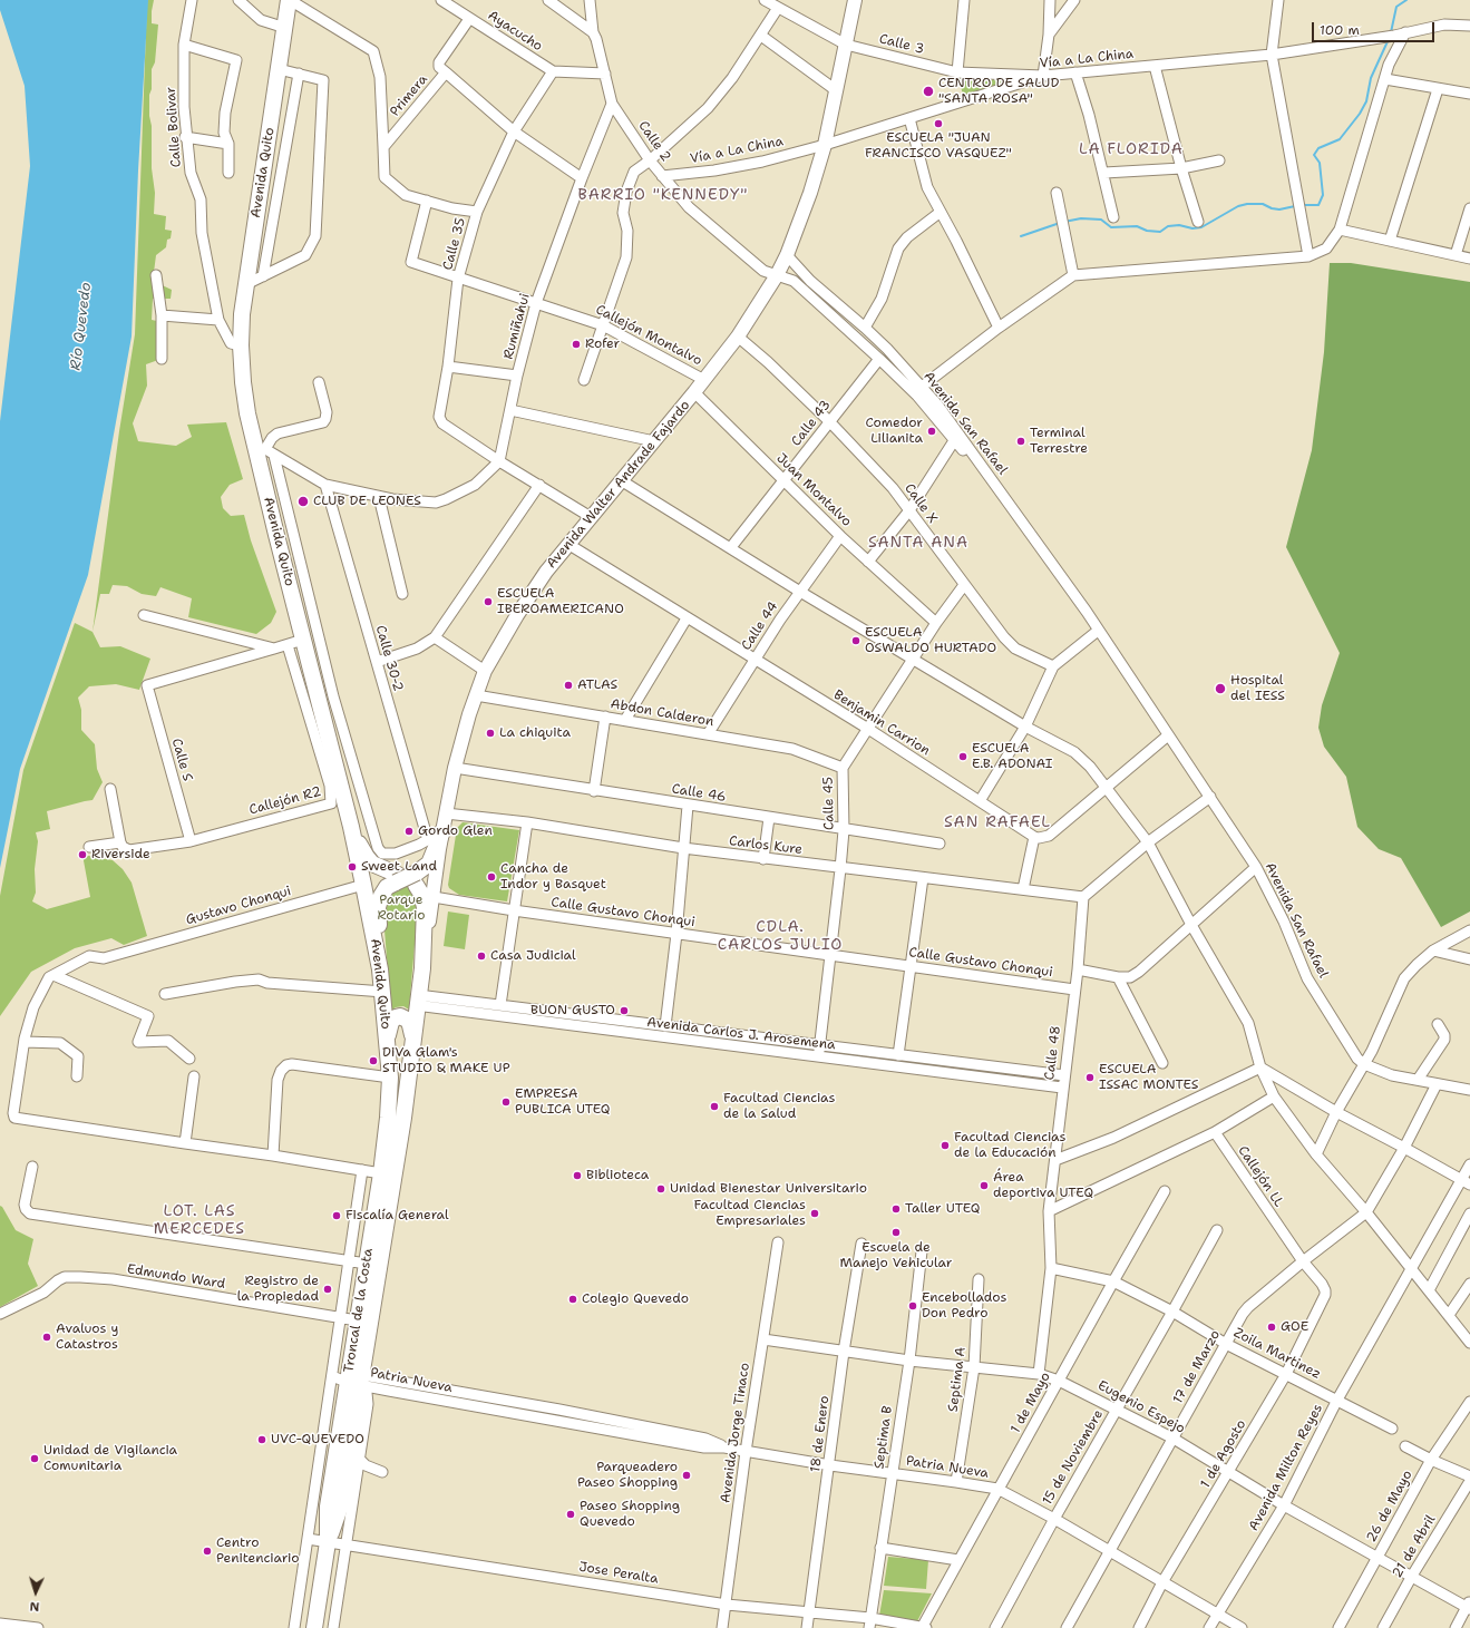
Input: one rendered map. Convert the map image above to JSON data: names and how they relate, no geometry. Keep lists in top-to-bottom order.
{
  "streets": {
    "highway": ["Avenida Quito", "Avenida Walter Andrade Fajardo", "Troncal de la Costa"],
    "street": [
      "Ayacucho",
      "Calle 3",
      "Vía a La China",
      "Primera",
      "Calle Bolivar",
      "Calle 2",
      "Calle 35",
      "Rumiñahui",
      "Callejón Montalvo",
      "Calle 43",
      "Avenida San Rafael",
      "Juan Montalvo",
      "Calle X",
      "Calle 44",
      "Calle 30-2",
      "Abdon Calderon",
      "Benjamin Carrion",
      "Calle S",
      "Calle 46",
      "Callejón R2",
      "Calle 45",
      "Carlos Kure",
      "Gustavo Chonqui",
      "Calle Gustavo Chonqui",
      "Avenida Carlos J. Arosemena",
      "Calle 48",
      "Callejón LL",
      "Edmundo Ward",
      "Zoila Martinez",
      "17 de Marzo",
      "Septima A",
      "Patria Nueva",
      "1 de Mayo",
      "Eugenio Espejo",
      "Avenida Jorge Tinaco",
      "18 de Enero",
      "Septima B",
      "1 de Agosto",
      "15 de Noviembre",
      "Avenida Milton Reyes",
      "26 de Mayo",
      "21 de Abril",
      "Jose Peralta"
    ]
  },
  "crossings": [
    ["Ayacucho", "Calle 35"],
    ["Calle 3", "Vía a La China"],
    ["Calle 3", "Avenida Walter Andrade Fajardo"],
    ["Vía a La China", "Calle 2"],
    ["Vía a La China", "Avenida Walter Andrade Fajardo"],
    ["Primera", "Calle 35"],
    ["Primera", "Rumiñahui"],
    ["Calle Bolivar", "Avenida Quito"],
    ["Calle 2", "Rumiñahui"],
    ["Calle 2", "Avenida San Rafael"],
    ["Calle 2", "Avenida Walter Andrade Fajardo"],
    ["Avenida Quito", "Gustavo Chonqui"],
    ["Avenida Quito", "Troncal de la Costa"],
    ["Calle 35", "Rumiñahui"],
    ["Calle 35", "Callejón Montalvo"],
    ["Rumiñahui", "Callejón Montalvo"],
    ["Callejón Montalvo", "Avenida Walter Andrade Fajardo"],
    ["Calle 43", "Avenida San Rafael"],
    ["Calle 43", "Juan Montalvo"],
    ["Calle 43", "Calle X"],
    ["Avenida San Rafael", "Avenida Walter Andrade Fajardo"],
    ["Avenida Walter Andrade Fajardo", "Juan Montalvo"],
    ["Avenida Walter Andrade Fajardo", "Calle X"],
    ["Avenida Walter Andrade Fajardo", "Abdon Calderon"],
    ["Avenida Walter Andrade Fajardo", "Benjamin Carrion"],
    ["Avenida Walter Andrade Fajardo", "Calle 46"],
    ["Avenida Walter Andrade Fajardo", "Carlos Kure"],
    ["Avenida Walter Andrade Fajardo", "Calle Gustavo Chonqui"],
    ["Avenida Walter Andrade Fajardo", "Avenida Carlos J. Arosemena"],
    ["Avenida Walter Andrade Fajardo", "Troncal de la Costa"],
    ["Juan Montalvo", "Calle 44"],
    ["Juan Montalvo", "Calle 45"],
    ["Calle X", "Calle 45"],
    ["Calle 44", "Abdon Calderon"],
    ["Calle 44", "Benjamin Carrion"],
    ["Abdon Calderon", "Calle 45"],
    ["Benjamin Carrion", "Calle 45"],
    ["Calle S", "Callejón R2"],
    ["Calle 46", "Calle 45"],
    ["Calle 45", "Carlos Kure"],
    ["Calle 45", "Calle Gustavo Chonqui"],
    ["Calle 45", "Avenida Carlos J. Arosemena"],
    ["Carlos Kure", "Calle 48"],
    ["Calle Gustavo Chonqui", "Calle 48"],
    ["Avenida Carlos J. Arosemena", "Calle 48"],
    ["Calle 48", "Zoila Martinez"],
    ["Calle 48", "Eugenio Espejo"],
    ["Callejón LL", "17 de Marzo"],
    ["Callejón LL", "1 de Agosto"],
    ["Edmundo Ward", "Troncal de la Costa"],
    ["Troncal de la Costa", "Patria Nueva"],
    ["Troncal de la Costa", "Jose Peralta"],
    ["Zoila Martinez", "17 de Marzo"],
    ["Zoila Martinez", "1 de Mayo"],
    ["Zoila Martinez", "1 de Agosto"],
    ["Zoila Martinez", "15 de Noviembre"],
    ["Zoila Martinez", "Avenida Milton Reyes"],
    ["17 de Marzo", "Patria Nueva"],
    ["17 de Marzo", "Eugenio Espejo"],
    ["Septima A", "Patria Nueva"],
    ["Septima A", "Eugenio Espejo"],
    ["Patria Nueva", "1 de Mayo"],
    ["Patria Nueva", "Avenida Jorge Tinaco"],
    ["Patria Nueva", "18 de Enero"],
    ["Patria Nueva", "Septima B"],
    ["Patria Nueva", "1 de Agosto"],
    ["Patria Nueva", "15 de Noviembre"],
    ["Patria Nueva", "Avenida Milton Reyes"],
    ["1 de Mayo", "Eugenio Espejo"],
    ["1 de Mayo", "Jose Peralta"],
    ["Eugenio Espejo", "Avenida Jorge Tinaco"],
    ["Eugenio Espejo", "18 de Enero"],
    ["Eugenio Espejo", "Septima B"],
    ["Eugenio Espejo", "1 de Agosto"],
    ["Eugenio Espejo", "15 de Noviembre"],
    ["Eugenio Espejo", "Avenida Milton Reyes"],
    ["Eugenio Espejo", "26 de Mayo"],
    ["Eugenio Espejo", "21 de Abril"],
    ["Avenida Jorge Tinaco", "Jose Peralta"],
    ["18 de Enero", "Jose Peralta"],
    ["Septima B", "Jose Peralta"]
  ],
  "districts": [
    "LA FLORIDA",
    "BARRIO \"KENNEDY\"",
    "SANTA ANA",
    "SAN RAFAEL",
    "CDLA. CARLOS JULIO",
    "LOT. LAS MERCEDES"
  ],
  "water": ["Río Quevedo"],
  "parks": ["Parque Rotario"],
  "places": [
    "CENTRO DE SALUD \"SANTA ROSA\"",
    "ESCUELA \"JUAN FRANCISCO VASQUEZ\"",
    "Rofer",
    "Comedor Lilianita",
    "Terminal Terrestre",
    "CLUB DE LEONES",
    "ESCUELA IBEROAMERICANO",
    "ESCUELA OSWALDO HURTADO",
    "ATLAS",
    "Hospital del IESS",
    "La chiquita",
    "ESCUELA E.B. ADONAI",
    "Gordo Glen",
    "Riverside",
    "Sweet Land",
    "Cancha de Indor y Basquet",
    "Casa Judicial",
    "BUON GUSTO",
    "DiVa Glam's STUDIO & MAKE UP",
    "ESCUELA ISSAC MONTES",
    "EMPRESA PUBLICA UTEQ",
    "Facultad Ciencias de la Salud",
    "Facultad Ciencias de la Educación",
    "Biblioteca",
    "Área deportiva UTEQ",
    "Unidad Bienestar Universitario",
    "Taller UTEQ",
    "Facultad Ciencias Empresariales",
    "Fiscalía General",
    "Escuela de Manejo Vehicular",
    "Registro de la Propiedad",
    "Colegio Quevedo",
    "Encebollados Don Pedro",
    "GOE",
    "Avaluos y Catastros",
    "UVC-QUEVEDO",
    "Unidad de Vigilancia Comunitaria",
    "Parqueadero Paseo Shopping",
    "Paseo Shopping Quevedo",
    "Centro Penitenciario"
  ],
  "scale_bar": "100 m",
  "north": "bottom"
}
